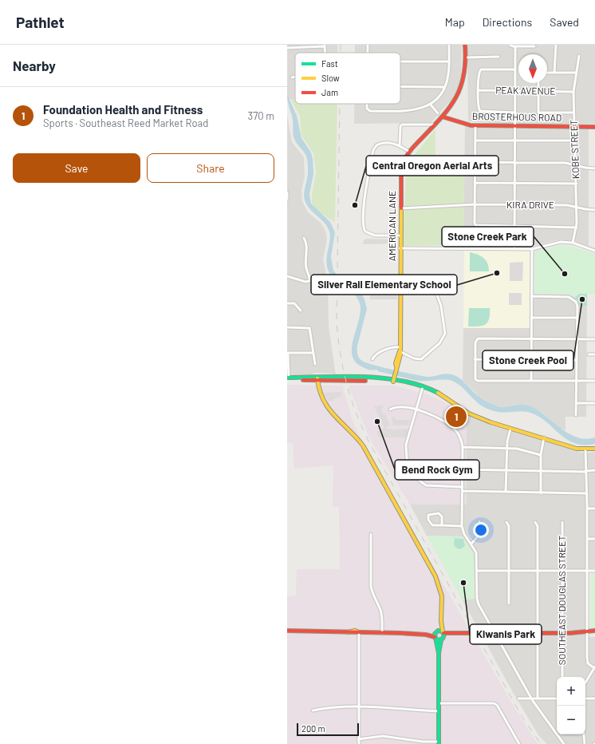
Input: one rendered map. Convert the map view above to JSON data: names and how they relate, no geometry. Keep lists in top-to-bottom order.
{
  "streets": {
    "street": [
      "PEAK AVENUE",
      "BROSTERHOUS ROAD",
      "KOBE STREET",
      "KIRA DRIVE",
      "AMERICAN LANE",
      "SOUTHEAST DOUGLAS STREET"
    ]
  },
  "crossings": [
    ["PEAK AVENUE", "KOBE STREET"],
    ["BROSTERHOUS ROAD", "KOBE STREET"],
    ["BROSTERHOUS ROAD", "AMERICAN LANE"],
    ["KOBE STREET", "KIRA DRIVE"],
    ["KIRA DRIVE", "AMERICAN LANE"]
  ],
  "places": [
    "Central Oregon Aerial Arts",
    "Silver Rail Elementary School",
    "Stone Creek Park",
    "Stone Creek Pool",
    "Bend Rock Gym",
    "Kiwanis Park"
  ],
  "legend": ["Fast", "Slow", "Jam"],
  "scale_bar": "200 m",
  "north": "bottom",
  "page": {
    "header": "Pathlet",
    "nav": ["Map", "Directions", "Saved"],
    "heading": "Nearby",
    "list": [
      {
        "mark": "1",
        "name": "Foundation Health and Fitness",
        "note": "Sports · Southeast Reed Market Road",
        "value": "370 m"
      }
    ],
    "buttons": ["Save", "Share"],
    "pins": "1",
    "map_buttons": ["+", "−"],
    "scale": "200 m"
  }
}
